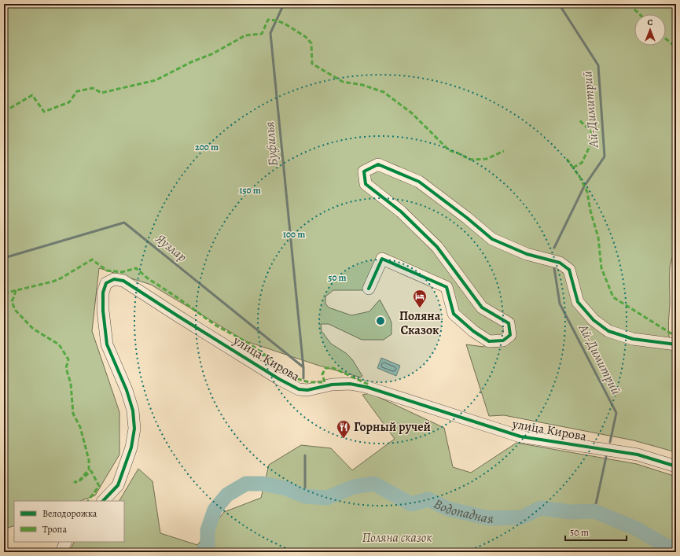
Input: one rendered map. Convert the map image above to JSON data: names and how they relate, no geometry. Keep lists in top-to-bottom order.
{
  "streets": {
    "street": ["улица Кирова"]
  },
  "water": [
    "Ай-Димитрий",
    "Буфилья",
    "Яузлар",
    "Водопадная"
  ],
  "parks": ["Поляна сказок"],
  "places": {
    "hotel": ["Поляна Сказок"],
    "restaurant": ["Горный ручей"]
  },
  "legend": ["Велодорожка", "Тропа"],
  "scale_bar": "50 m",
  "north": "top",
  "rings": [
    "200 m",
    "150 m",
    "100 m",
    "50 m"
  ]
}
